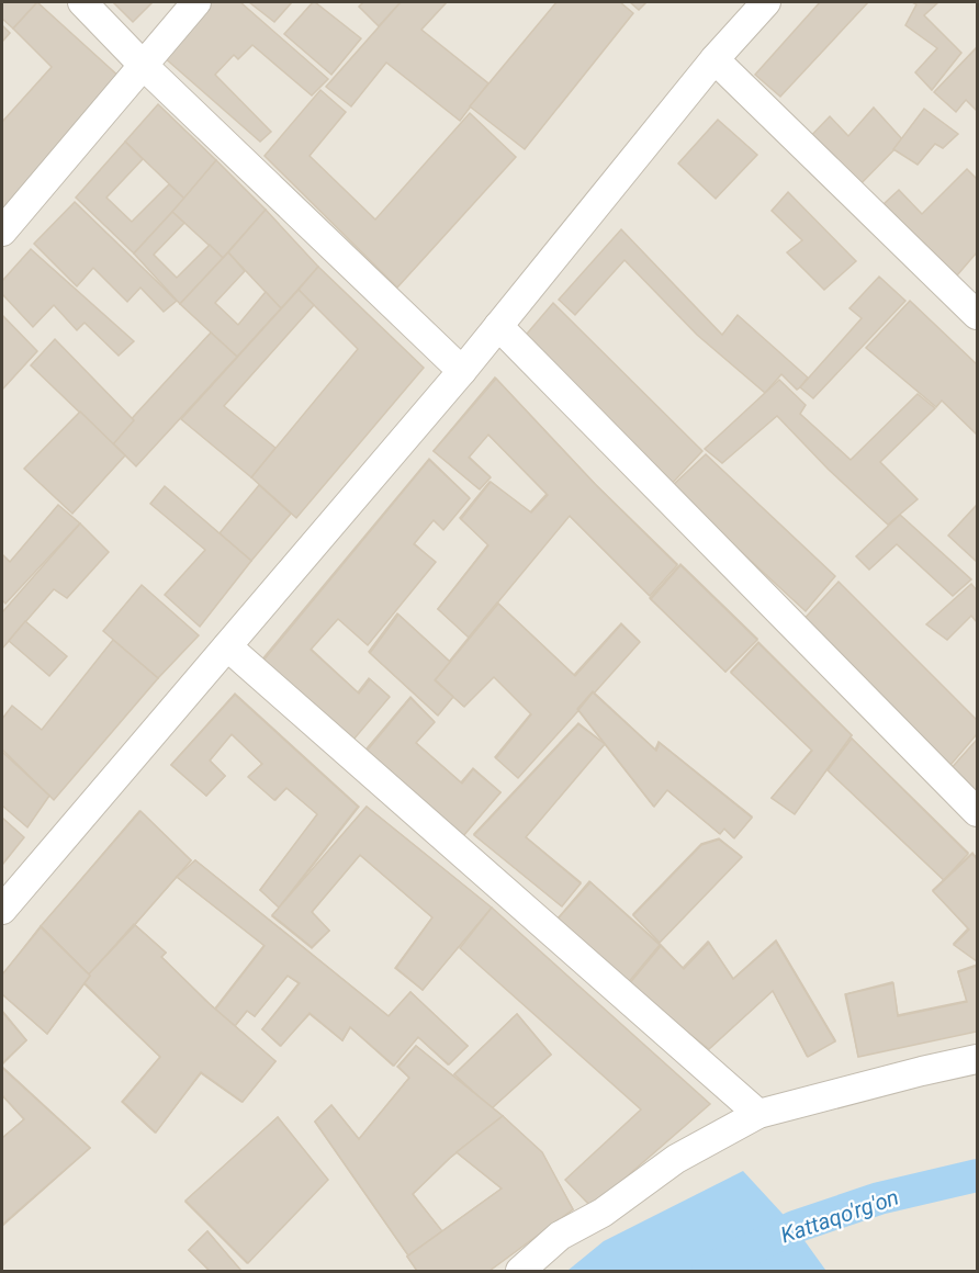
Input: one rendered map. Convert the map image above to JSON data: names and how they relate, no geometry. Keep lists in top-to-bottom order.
{
  "water": ["Kattaqo'rg'on"]
}
